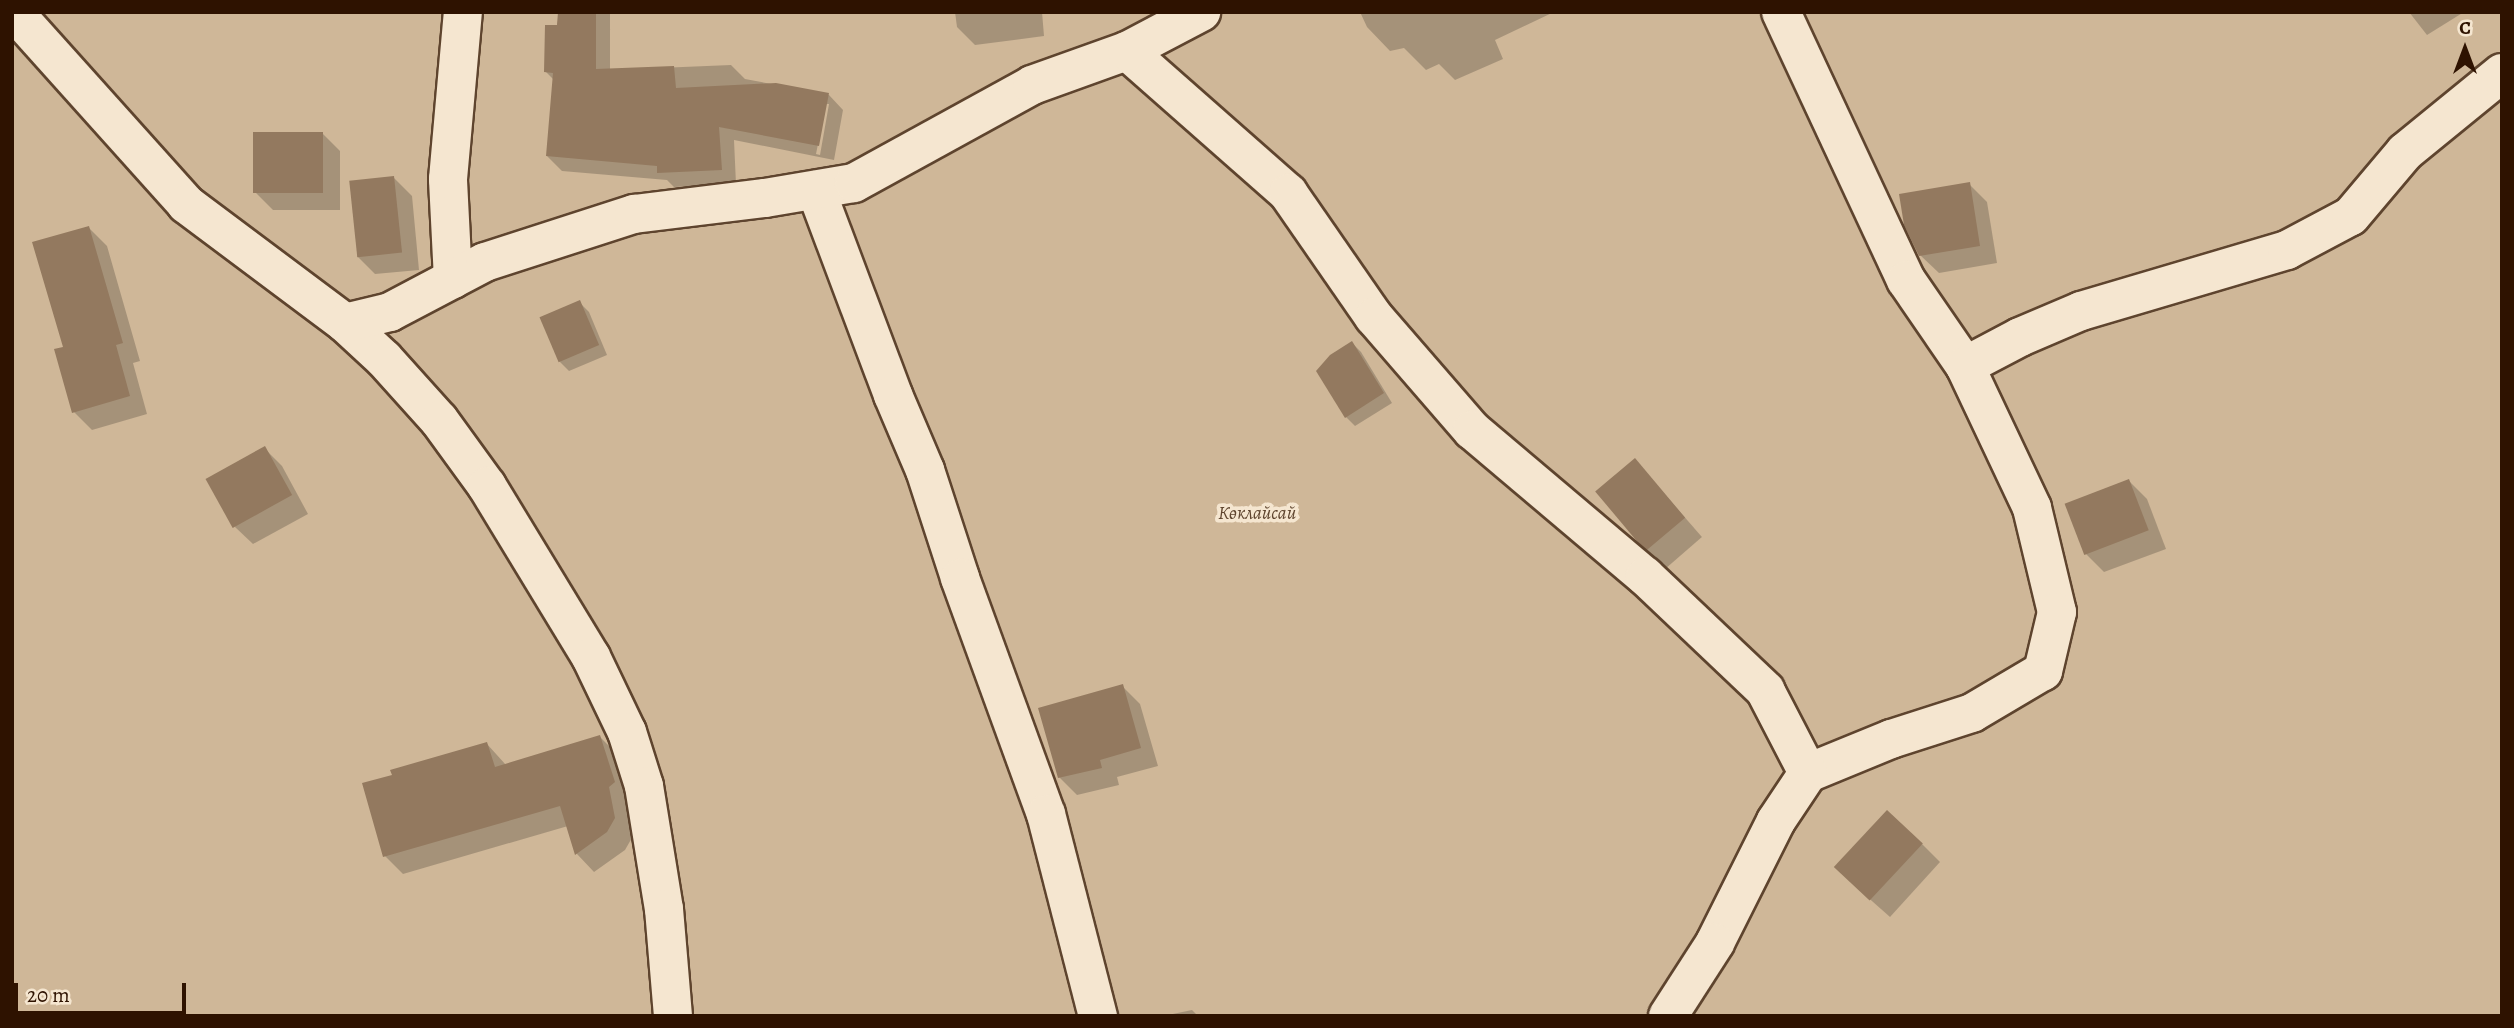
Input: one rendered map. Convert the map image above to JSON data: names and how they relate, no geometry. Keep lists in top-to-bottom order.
{
  "parks": ["Көклайсай"],
  "scale_bar": "20 m",
  "north": "top"
}
